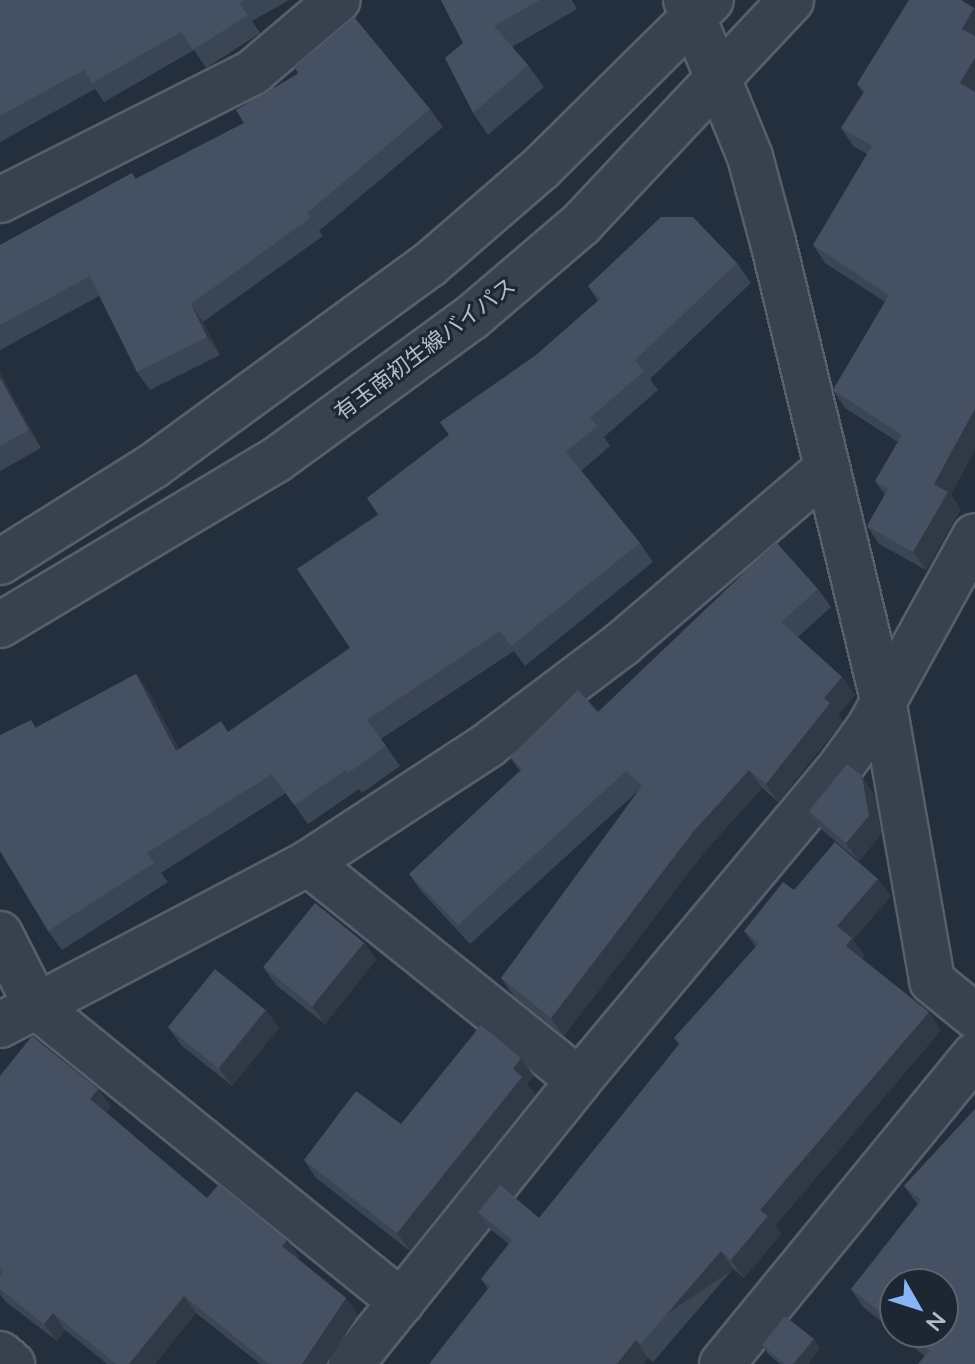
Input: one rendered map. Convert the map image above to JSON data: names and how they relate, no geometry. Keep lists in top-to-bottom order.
{
  "streets": {
    "street": ["有玉南初生線バイパス"]
  },
  "north": "bottom right"
}
